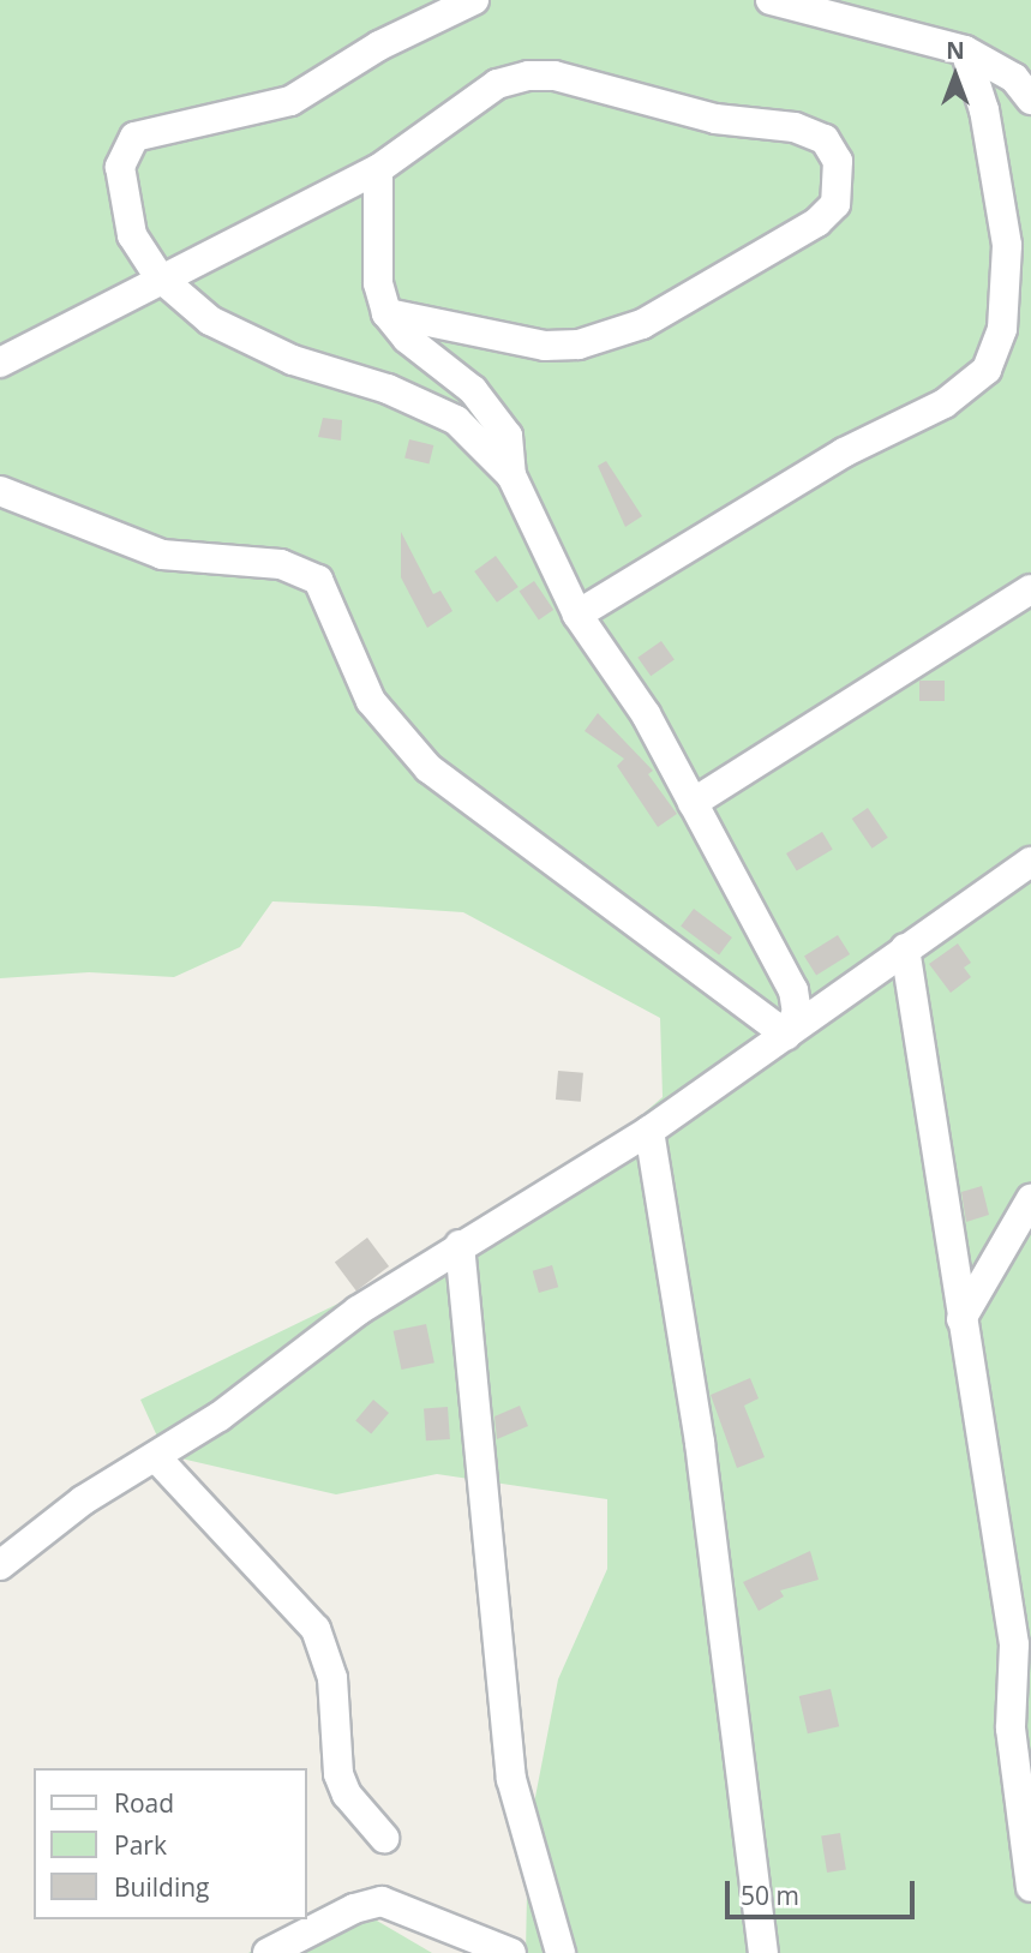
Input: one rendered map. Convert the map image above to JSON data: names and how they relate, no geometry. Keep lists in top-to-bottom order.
{
  "legend": ["Road", "Park", "Building"],
  "scale_bar": "50 m",
  "north": "top"
}
